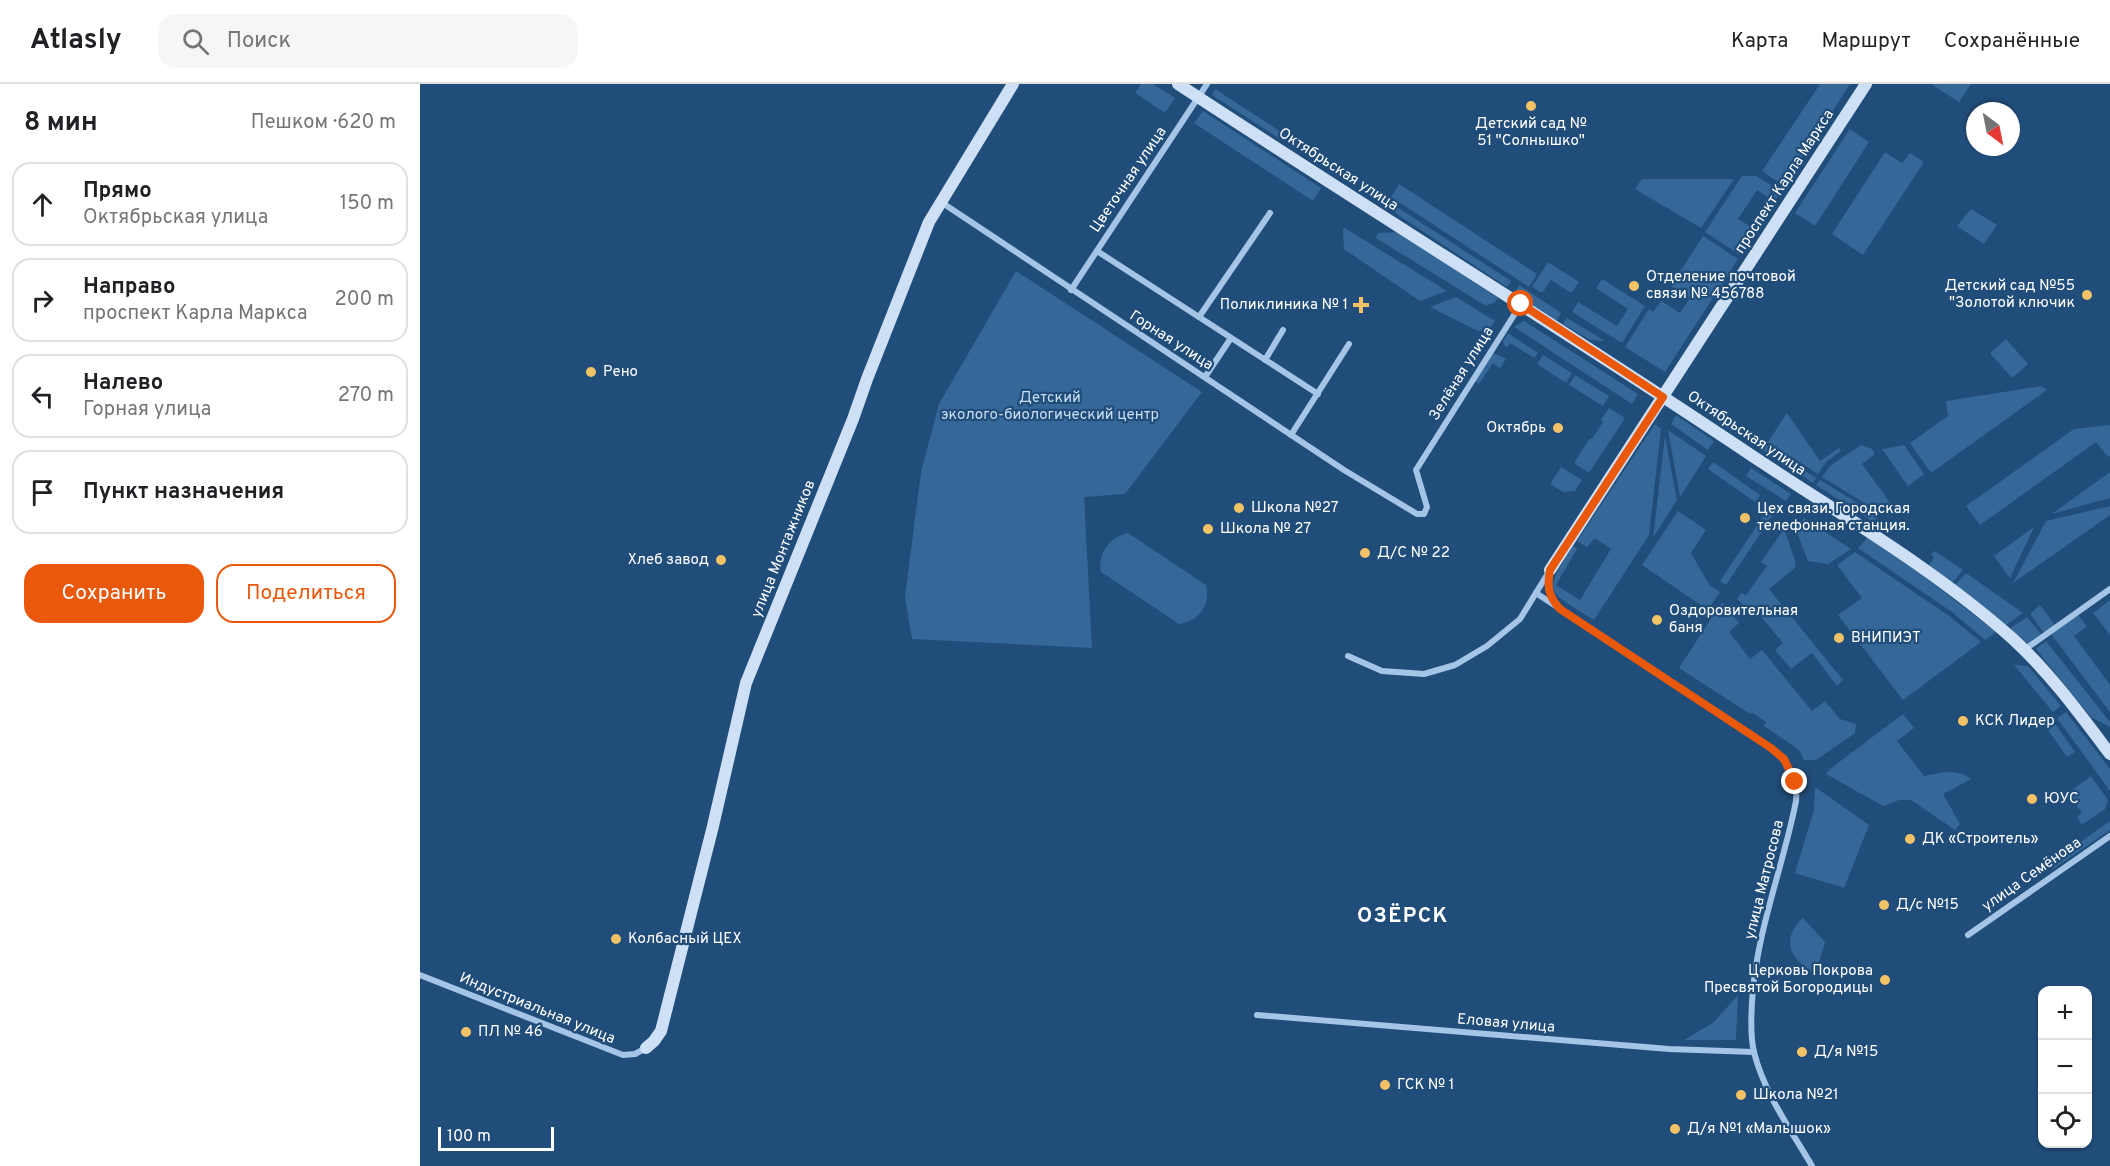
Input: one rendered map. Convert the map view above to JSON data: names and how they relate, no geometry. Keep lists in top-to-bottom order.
{
  "streets": {
    "street": [
      "Октябрьская улица",
      "Цветочная улица",
      "проспект Карла Маркса",
      "Горная улица",
      "Зелёная улица",
      "улица Монтажников",
      "улица Семёнова",
      "улица Матросова",
      "Индустриальная улица",
      "Еловая улица"
    ]
  },
  "crossings": [
    ["Октябрьская улица", "Цветочная улица"],
    ["Октябрьская улица", "проспект Карла Маркса"],
    ["Октябрьская улица", "Зелёная улица"],
    ["Цветочная улица", "Горная улица"],
    ["Горная улица", "Зелёная улица"],
    ["Горная улица", "улица Монтажников"],
    ["улица Монтажников", "Индустриальная улица"],
    ["улица Матросова", "Еловая улица"]
  ],
  "districts": ["ОЗЁРСК"],
  "parks": ["Детский эколого-биологический центр"],
  "places": {
    "other": [
      "Детский сад № 51 \"Солнышко\"",
      "Отделение почтовой связи № 456788",
      "Детский сад №55 \"Золотой ключик",
      "Рено",
      "Октябрь",
      "Школа №27",
      "Цех связи. Городская телефонная станция.",
      "Школа № 27",
      "Д/С № 22",
      "Хлеб завод",
      "Оздоровительная баня",
      "ВНИПИЭТ",
      "КСК Лидер",
      "ЮУС",
      "ДК «Строитель»",
      "Д/с №15",
      "Колбасный ЦЕХ",
      "Церковь Покрова Пресвятой Богородицы",
      "ПЛ № 46",
      "Д/я №15",
      "ГСК № 1",
      "Школа №21",
      "Д/я №1 «Малышок»"
    ],
    "health": ["Поликлиника № 1"]
  },
  "scale_bar": "100 m",
  "north": "bottom right",
  "page": {
    "header": "Atlasly",
    "search": "Поиск",
    "nav": ["Карта", "Маршрут", "Сохранённые"],
    "heading": ["8 мин", "Пешком · 620 m"],
    "list": [
      ["Прямо", "Октябрьская улица", "150 m"],
      ["Направо", "проспект Карла Маркса", "200 m"],
      ["Налево", "Горная улица", "270 m"],
      "Пункт назначения"
    ],
    "buttons": ["Сохранить", "Поделиться"],
    "map_buttons": ["+", "−"],
    "scale": "100 m"
  }
}
